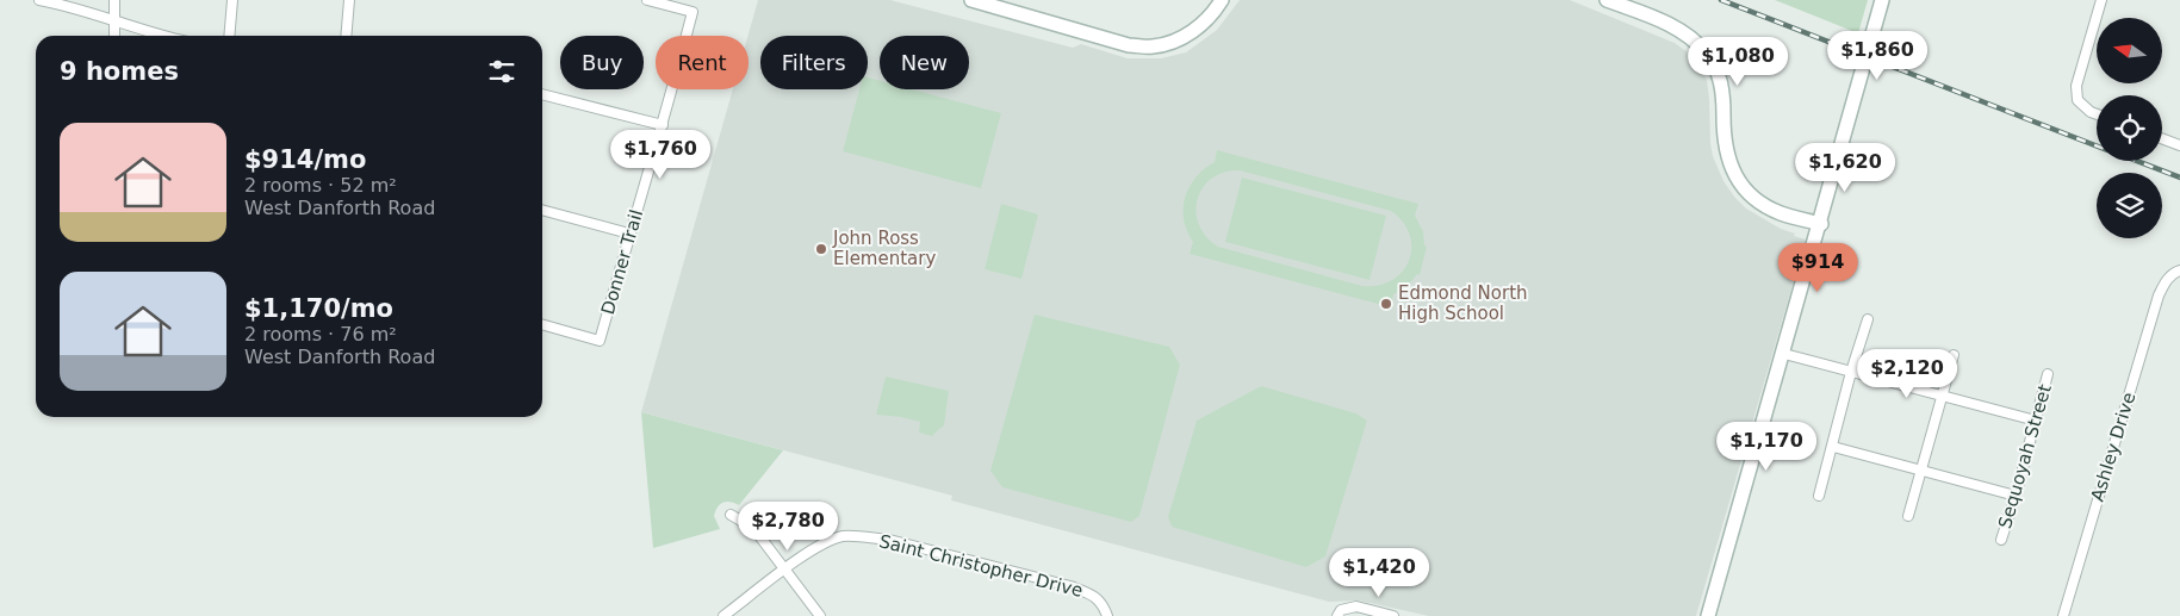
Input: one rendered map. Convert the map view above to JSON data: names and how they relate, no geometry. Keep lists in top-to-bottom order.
{
  "streets": {
    "street": [
      "Donner Trail",
      "Ashley Drive",
      "Sequoyah Street",
      "Saint Christopher Drive"
    ]
  },
  "places": ["John Ross Elementary", "Edmond North High School"],
  "north": "left",
  "page": {
    "price": [
      "$1,860",
      "$1,080",
      "$1,760",
      "$1,620",
      "$914",
      "$2,120",
      "$1,170",
      "$2,780",
      "$1,420"
    ],
    "chip": [
      "Buy",
      "Rent",
      "Filters",
      "New"
    ],
    "heading": "9 homes",
    "list": [
      {
        "name": "$914/mo",
        "note": "2 rooms · 52 m² · West Danforth Road"
      },
      {
        "name": "$1,170/mo",
        "note": "2 rooms · 76 m² · West Danforth Road"
      }
    ]
  }
}
